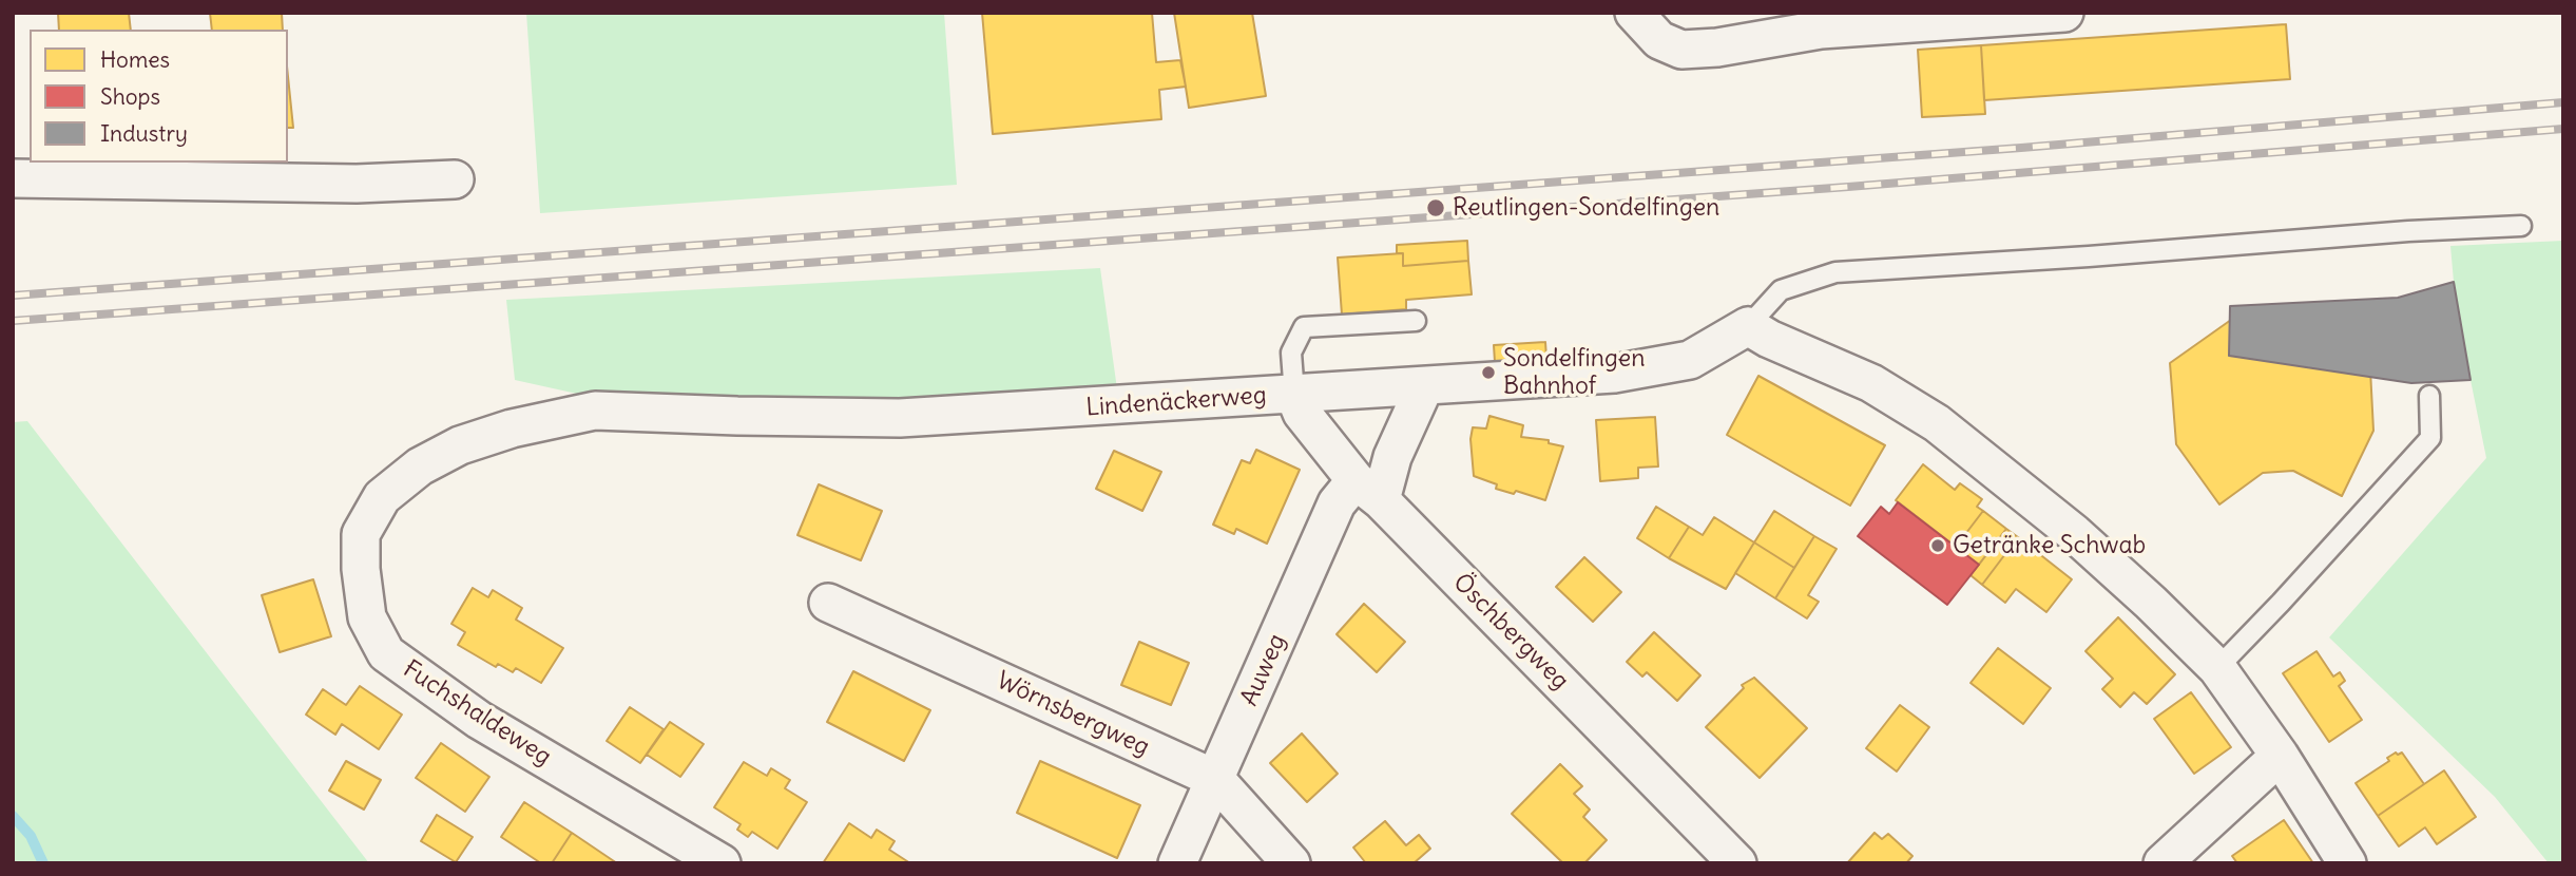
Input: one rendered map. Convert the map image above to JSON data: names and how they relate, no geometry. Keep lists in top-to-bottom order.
{
  "streets": {
    "street": [
      "Lindenäckerweg",
      "Öschbergweg",
      "Auweg",
      "Fuchshaldeweg",
      "Wörnsbergweg"
    ]
  },
  "crossings": [
    ["Lindenäckerweg", "Öschbergweg"],
    ["Lindenäckerweg", "Auweg"],
    ["Lindenäckerweg", "Fuchshaldeweg"],
    ["Öschbergweg", "Auweg"],
    ["Auweg", "Wörnsbergweg"]
  ],
  "places": ["Reutlingen-Sondelfingen", "Sondelfingen Bahnhof", "Getränke Schwab"],
  "legend": ["Homes", "Shops", "Industry"]
}
